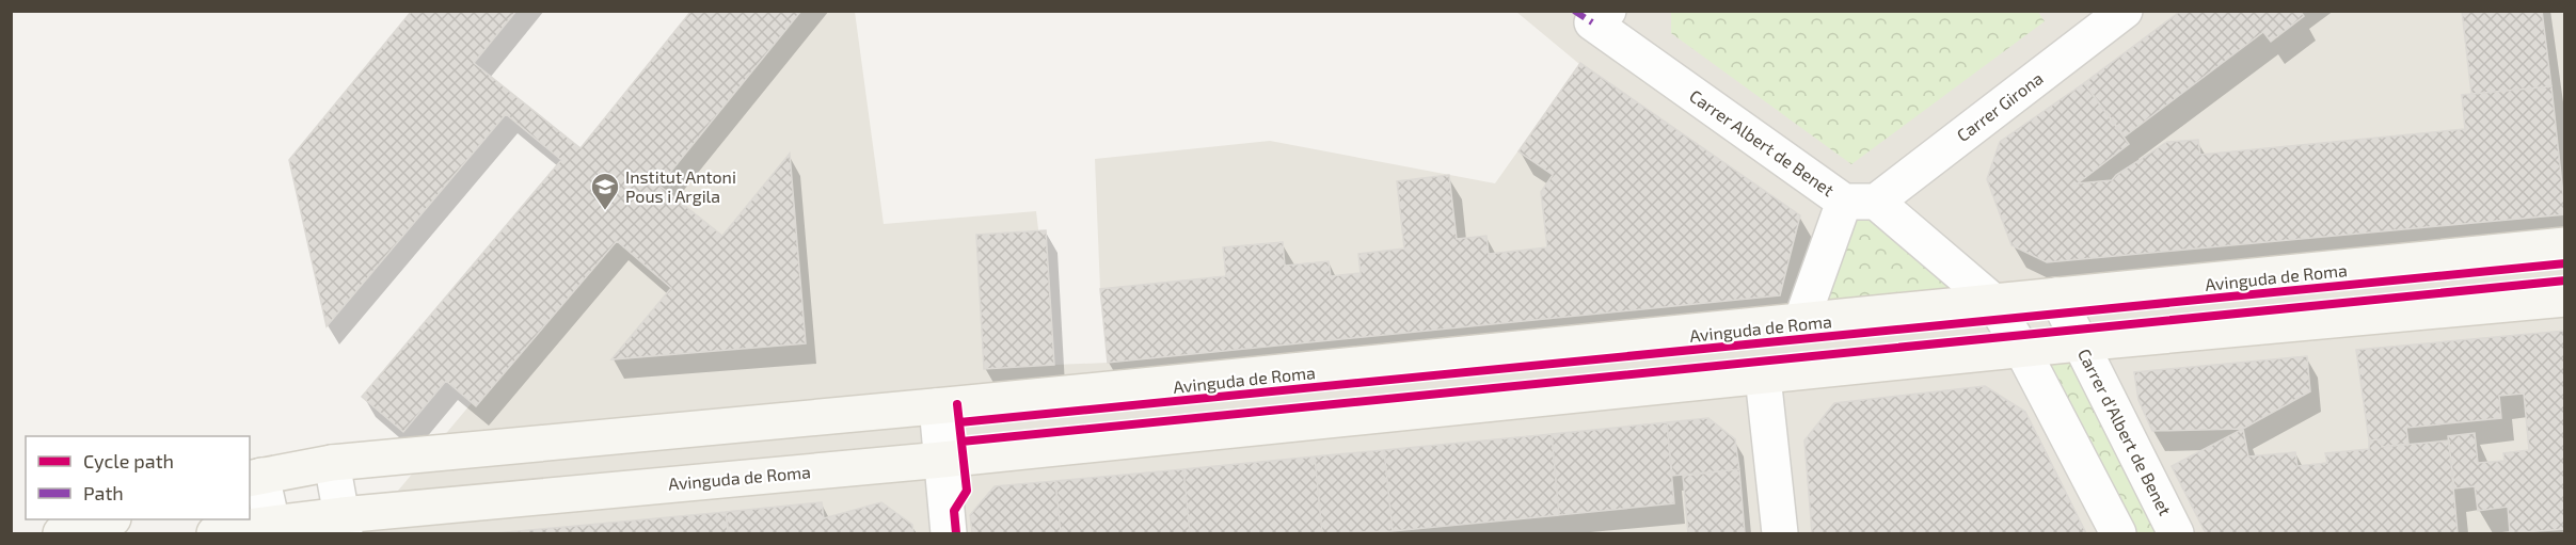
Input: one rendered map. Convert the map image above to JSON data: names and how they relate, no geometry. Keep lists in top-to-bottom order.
{
  "streets": {
    "street": [
      "Carrer Girona",
      "Carrer Albert de Benet",
      "Avinguda de Roma",
      "Carrer d'Albert de Benet"
    ]
  },
  "crossings": [
    ["Carrer Girona", "Carrer Albert de Benet"],
    ["Carrer Albert de Benet", "Avinguda de Roma"],
    ["Avinguda de Roma", "Carrer d'Albert de Benet"]
  ],
  "places": {
    "school or university": ["Institut Antoni Pous i Argila"]
  },
  "legend": ["Cycle path", "Path"]
}
